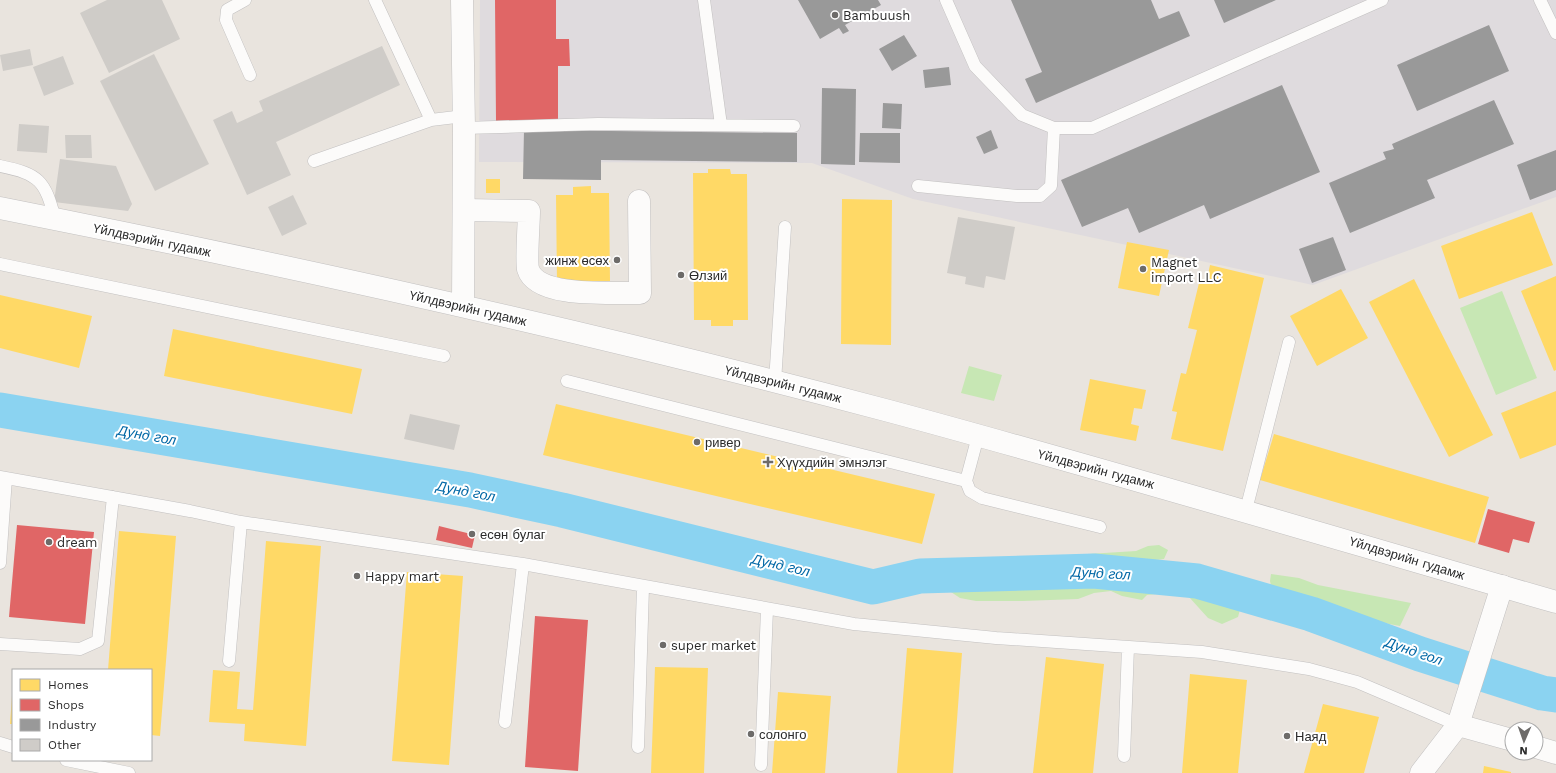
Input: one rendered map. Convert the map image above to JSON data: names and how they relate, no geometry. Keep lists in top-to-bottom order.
{
  "streets": {
    "main road": ["Yйлдвэрийн гудамж"]
  },
  "water": ["Дунд гол"],
  "places": {
    "other": [
      "Bambuush",
      "жинж өсөх",
      "Magnet import LLC",
      "Өлзий",
      "ривер",
      "есөн булаг",
      "dream",
      "Happy mart",
      "super market",
      "солонго",
      "Наяд"
    ],
    "health": ["Хүүхдийн эмнэлэг"]
  },
  "legend": [
    "Homes",
    "Shops",
    "Industry",
    "Other"
  ],
  "north": "bottom"
}
